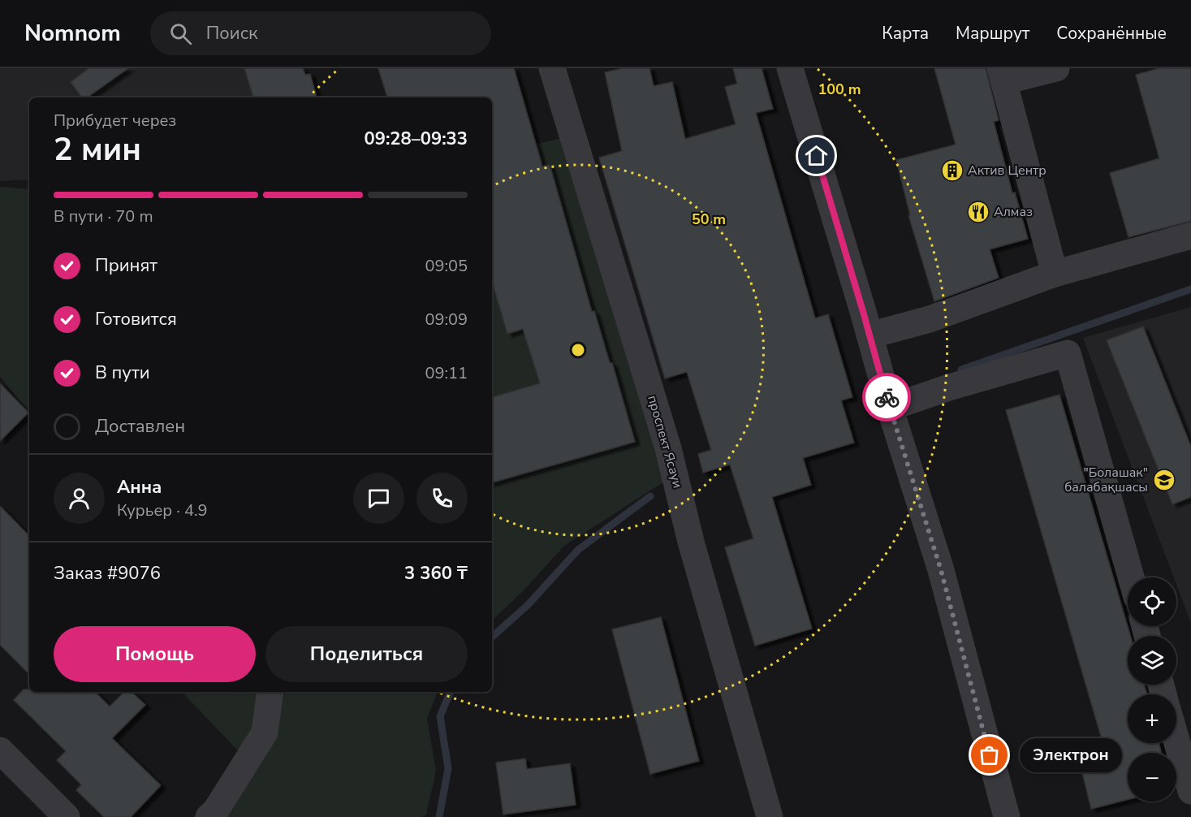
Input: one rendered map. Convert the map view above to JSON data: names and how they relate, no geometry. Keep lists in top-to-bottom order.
{
  "streets": {
    "street": ["проспект Ясауи"]
  },
  "places": {
    "building": ["Актив Центр"],
    "restaurant": ["Алмаз"],
    "school or university": ["\"Болашак\" балабақшасы"],
    "other": ["Электрон"]
  },
  "page": {
    "header": "Nomnom",
    "search": "Поиск",
    "nav": ["Карта", "Маршрут", "Сохранённые"],
    "heading": ["2 мин", "Прибудет через", "09:28–09:33"],
    "panel": [
      "Анна",
      "Курьер · 4.9",
      "Заказ #9076",
      "3 360 ₸"
    ],
    "bar": "В пути · 70 m",
    "list": [
      ["Принят", "09:05"],
      ["Готовится", "09:09"],
      ["В пути", "09:11"],
      "Доставлен"
    ],
    "map_buttons": ["+", "−"],
    "buttons": ["Помощь", "Поделиться"],
    "bubble": "Электрон"
  },
  "rings": ["100 m", "50 m"]
}
